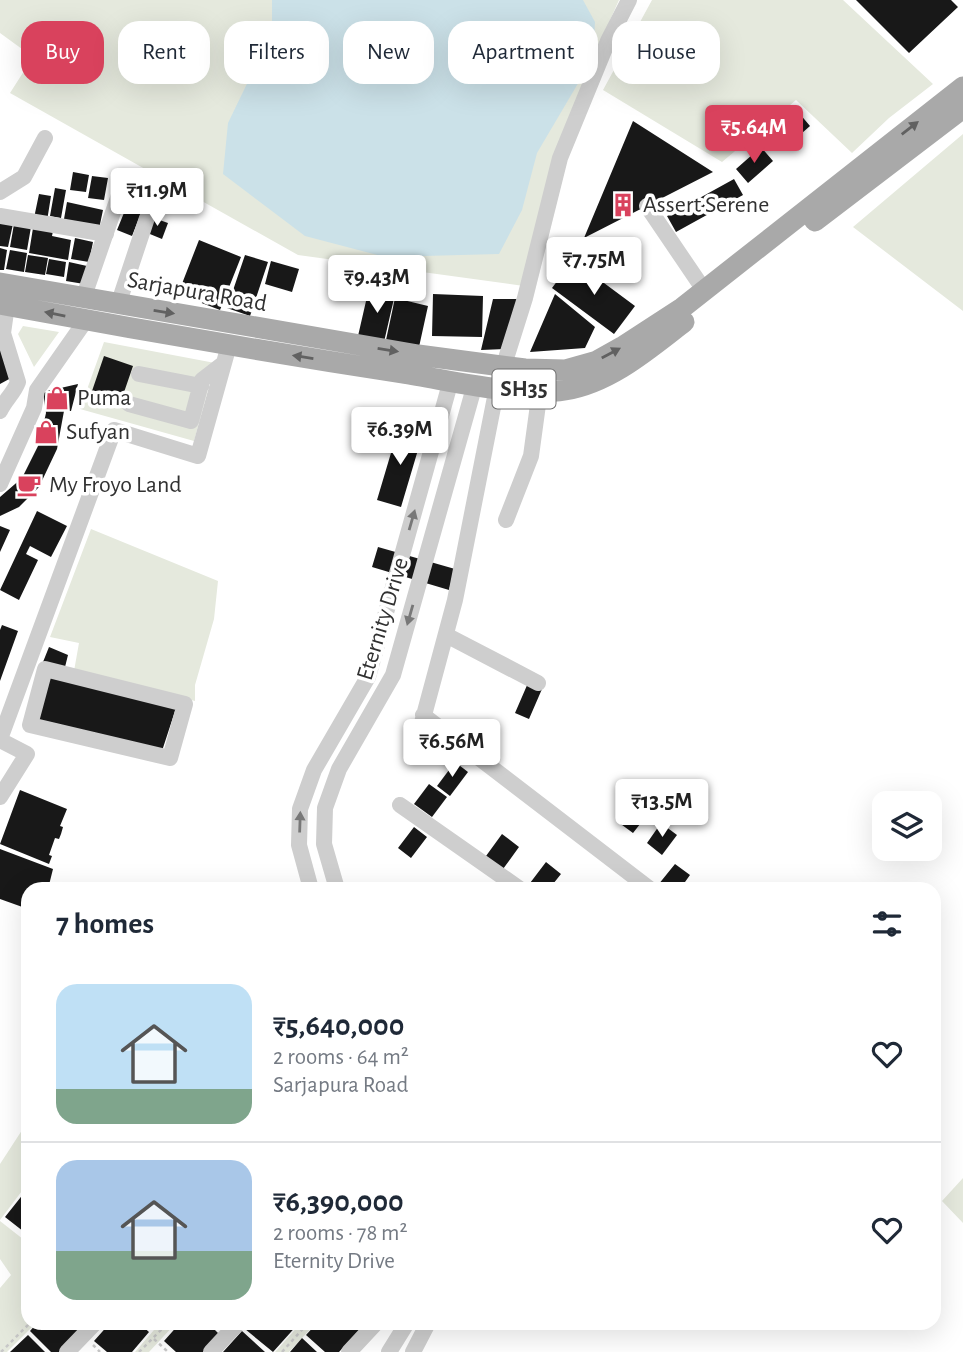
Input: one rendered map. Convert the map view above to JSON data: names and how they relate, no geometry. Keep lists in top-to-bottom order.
{
  "streets": {
    "main road": ["Sarjapura Road", "SH35"],
    "street": ["Eternity Drive"]
  },
  "crossings": [
    ["Sarjapura Road", "Eternity Drive"]
  ],
  "places": {
    "building": ["Assert Serene"],
    "shop": ["Puma", "Sufyan"],
    "cafe": ["My Froyo Land"]
  },
  "page": {
    "chip": [
      "Buy",
      "Rent",
      "Filters",
      "New",
      "Apartment",
      "House"
    ],
    "price": [
      "₹5.64M",
      "₹11.9M",
      "₹7.75M",
      "₹9.43M",
      "₹6.39M",
      "₹6.56M",
      "₹13.5M"
    ],
    "heading": "7 homes",
    "list": [
      {
        "name": "₹5,640,000",
        "note": "2 rooms · 64 m² · Sarjapura Road"
      },
      {
        "name": "₹6,390,000",
        "note": "2 rooms · 78 m² · Eternity Drive"
      }
    ]
  }
}
